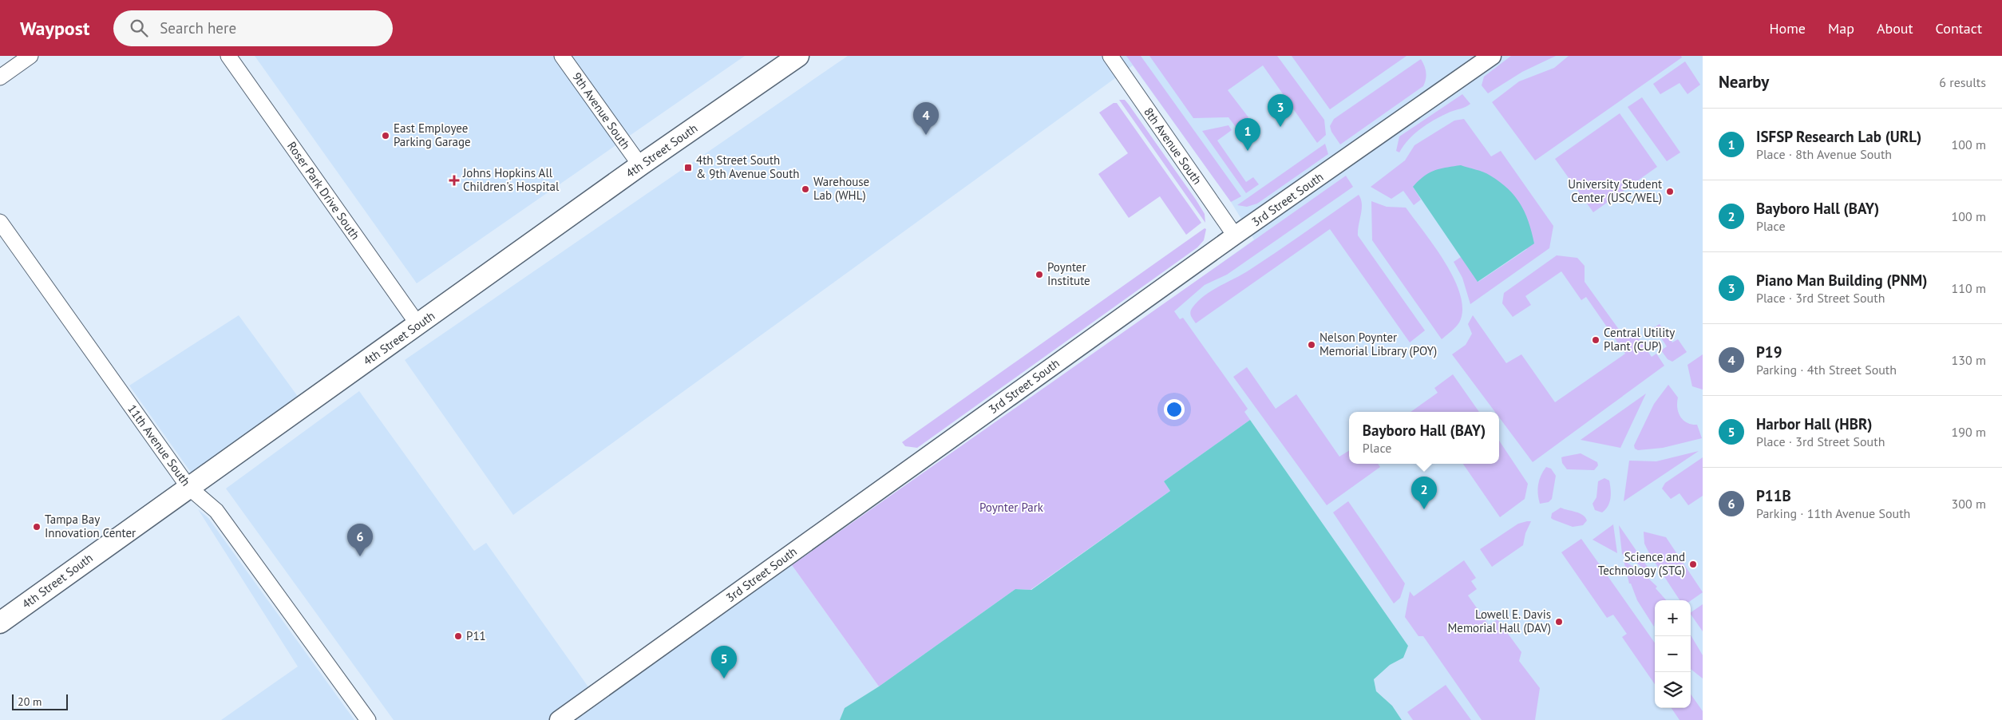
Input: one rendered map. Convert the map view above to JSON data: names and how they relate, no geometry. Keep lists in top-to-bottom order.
{
  "streets": {
    "main road": ["4th Street South"],
    "street": [
      "9th Avenue South",
      "8th Avenue South",
      "Roser Park Drive South",
      "3rd Street South",
      "11th Avenue South"
    ]
  },
  "crossings": [
    ["9th Avenue South", "4th Street South"],
    ["8th Avenue South", "3rd Street South"],
    ["4th Street South", "Roser Park Drive South"],
    ["4th Street South", "11th Avenue South"]
  ],
  "parks": ["Poynter Park"],
  "places": {
    "other": [
      "East Employee Parking Garage",
      "Warehouse Lab (WHL)",
      "University Student Center (USC/WEL)",
      "Poynter Institute",
      "Central Utility Plant (CUP)",
      "Nelson Poynter Memorial Library (POY)",
      "Tampa Bay Innovation Center",
      "Science and Technology (STG)",
      "Lowell E. Davis Memorial Hall (DAV)",
      "P11"
    ],
    "transit": ["4th Street South & 9th Avenue South"],
    "health": ["Johns Hopkins All Children's Hospital"]
  },
  "scale_bar": "20 m",
  "page": {
    "header": "Waypost",
    "search": "Search here",
    "nav": [
      "Home",
      "Map",
      "About",
      "Contact"
    ],
    "heading": ["Nearby", "6 results"],
    "pins": [
      "3",
      "4",
      "1",
      "2",
      "6",
      "5"
    ],
    "list": [
      {
        "mark": "1",
        "name": "ISFSP Research Lab (URL)",
        "note": "Place · 8th Avenue South",
        "value": "100 m"
      },
      {
        "mark": "2",
        "name": "Bayboro Hall (BAY)",
        "note": "Place",
        "value": "100 m"
      },
      {
        "mark": "3",
        "name": "Piano Man Building (PNM)",
        "note": "Place · 3rd Street South",
        "value": "110 m"
      },
      {
        "mark": "4",
        "name": "P19",
        "note": "Parking · 4th Street South",
        "value": "130 m"
      },
      {
        "mark": "5",
        "name": "Harbor Hall (HBR)",
        "note": "Place · 3rd Street South",
        "value": "190 m"
      },
      {
        "mark": "6",
        "name": "P11B",
        "note": "Parking · 11th Avenue South",
        "value": "300 m"
      }
    ],
    "popup": ["Bayboro Hall (BAY)", "Place"],
    "map_buttons": ["+", "−"],
    "scale": "20 m"
  }
}
